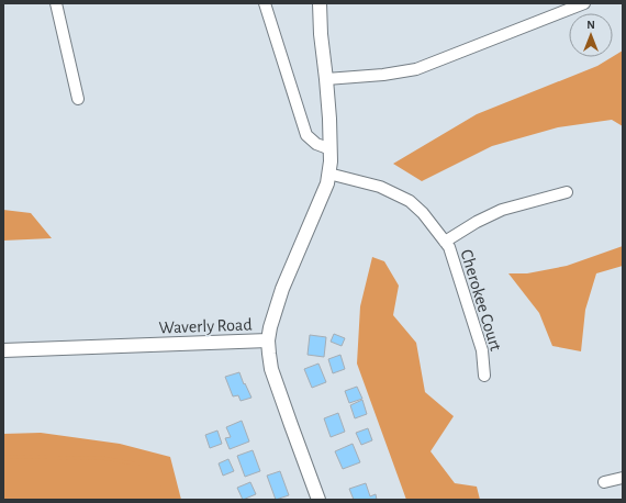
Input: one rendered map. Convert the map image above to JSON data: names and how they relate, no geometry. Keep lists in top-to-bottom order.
{
  "streets": {
    "street": ["Cherokee Court", "Waverly Road"]
  },
  "north": "top"
}
